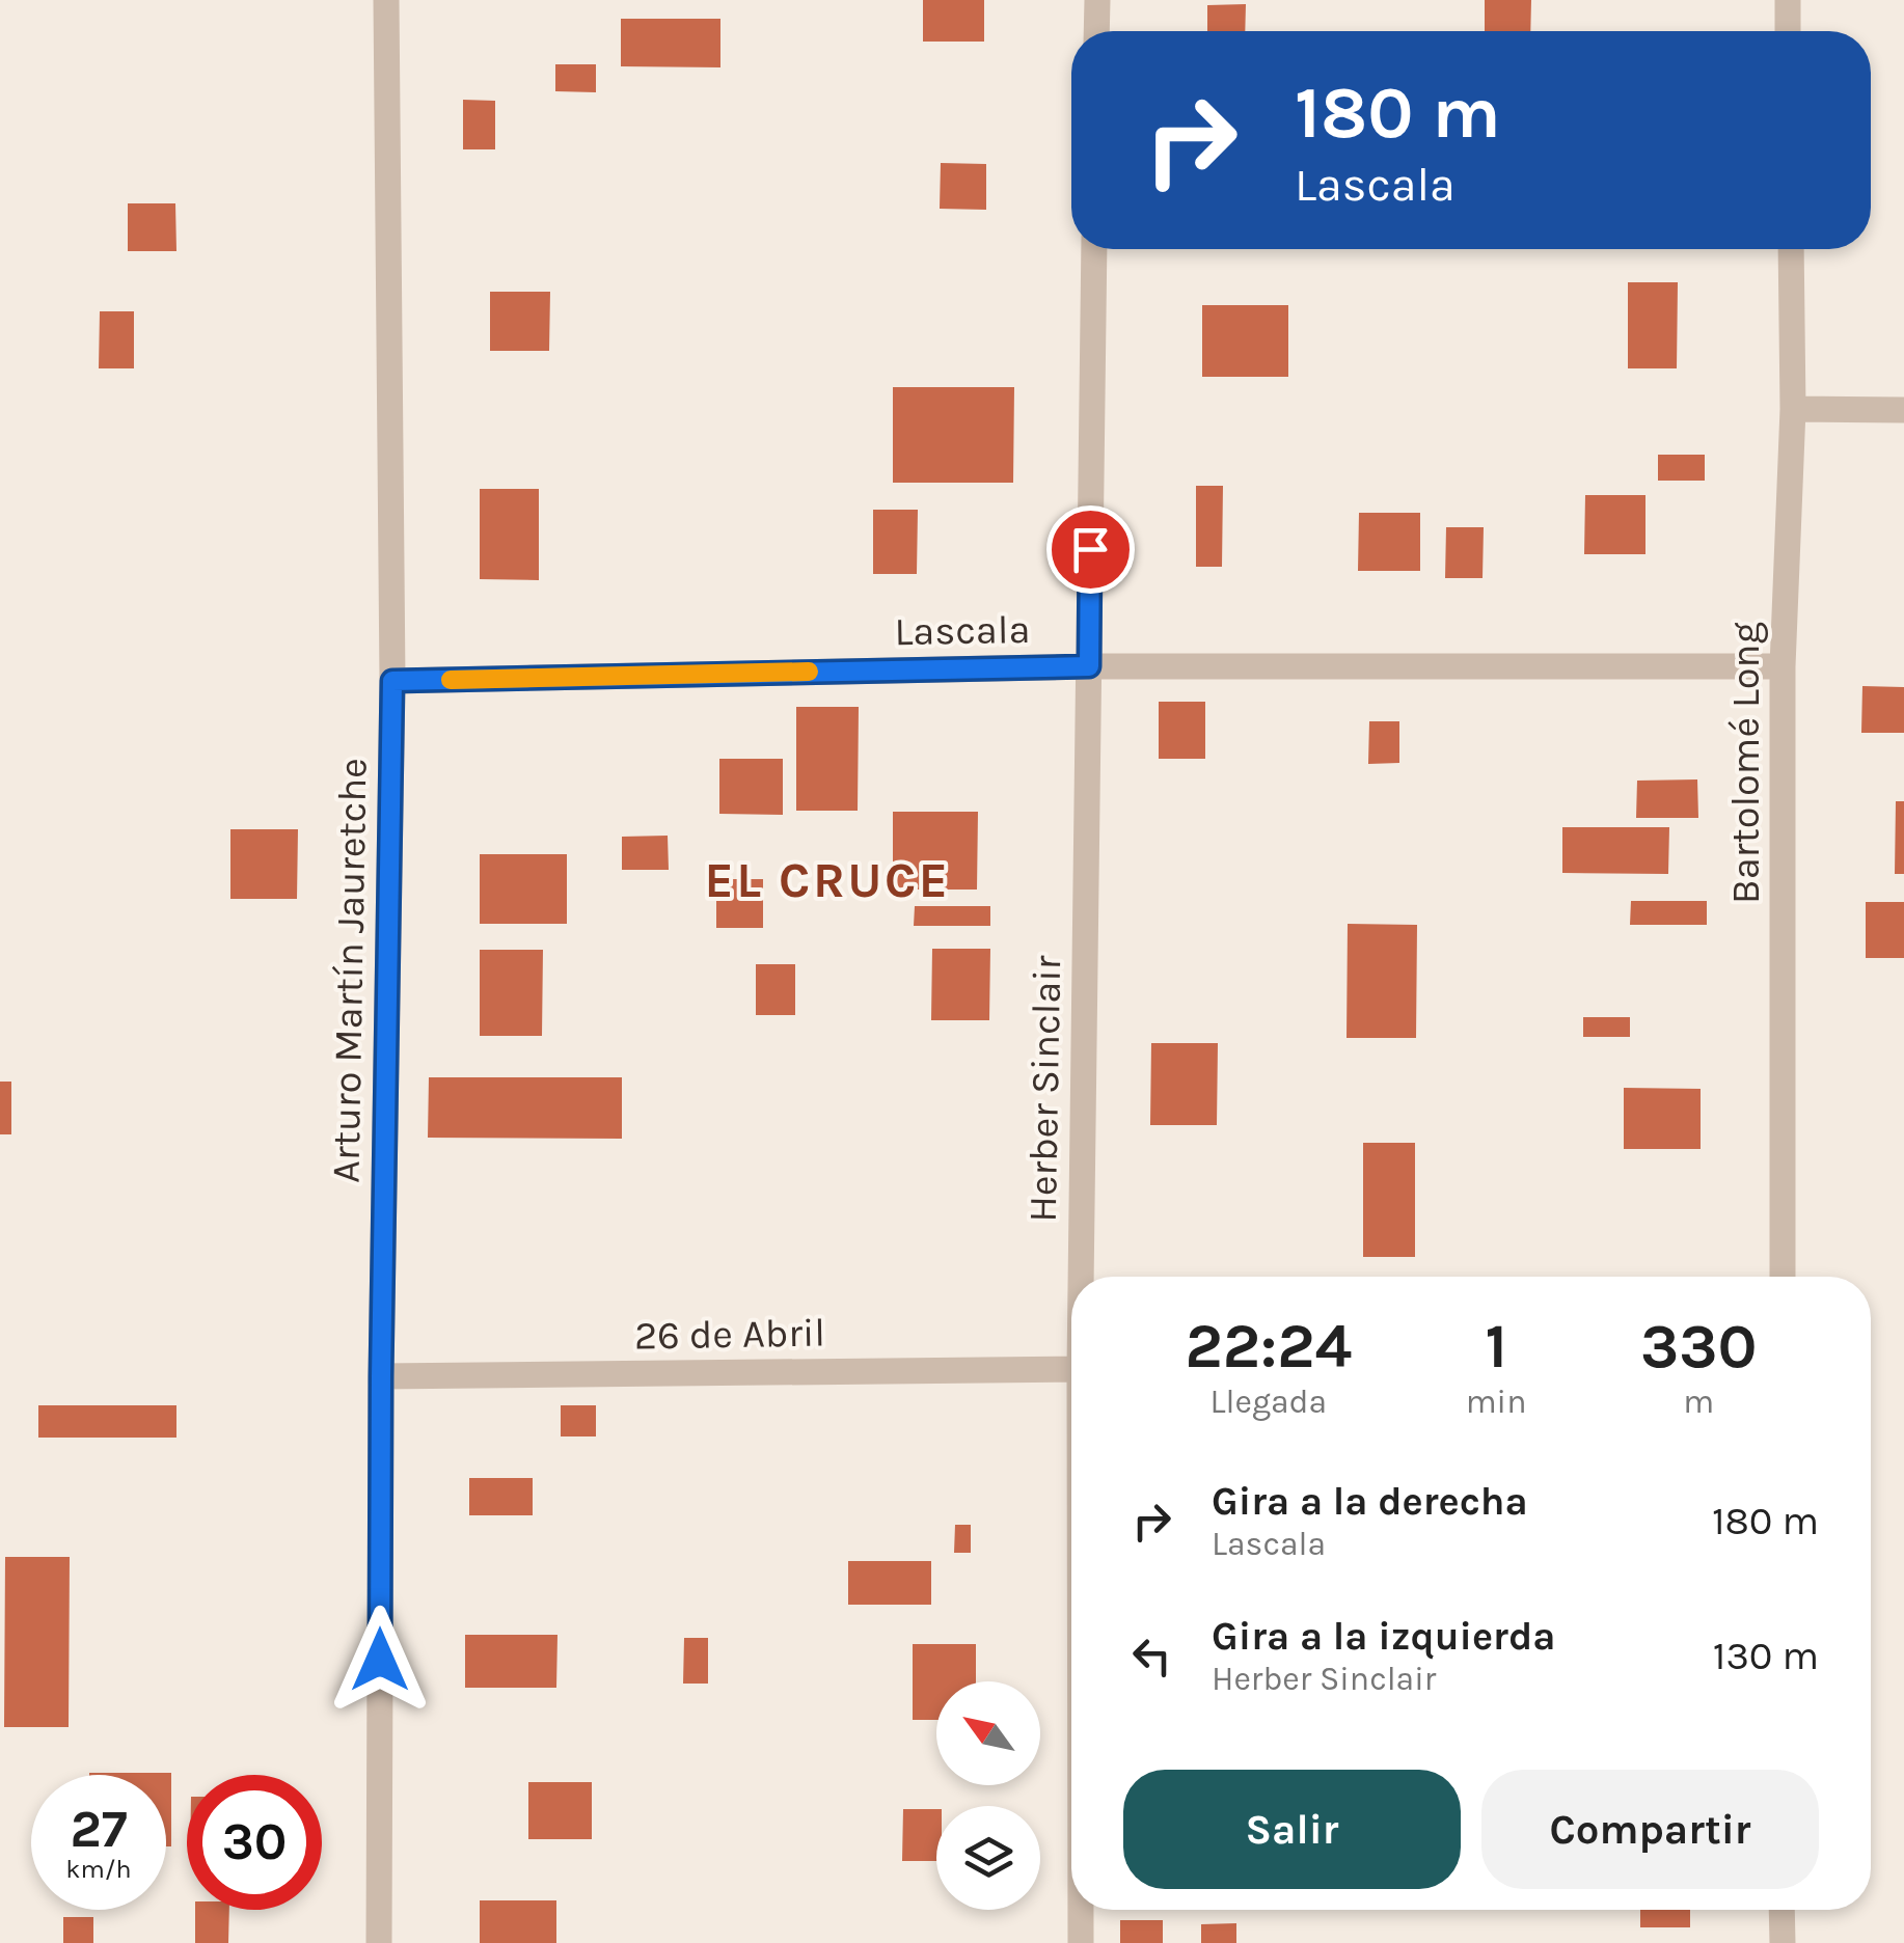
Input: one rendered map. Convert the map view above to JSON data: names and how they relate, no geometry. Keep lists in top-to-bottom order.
{
  "streets": {
    "street": [
      "Lascala",
      "Bartolomé Long",
      "Arturo Martín Jauretche",
      "Herber Sinclair",
      "26 de Abril"
    ]
  },
  "crossings": [
    ["Lascala", "Bartolomé Long"],
    ["Lascala", "Arturo Martín Jauretche"],
    ["Lascala", "Herber Sinclair"],
    ["Arturo Martín Jauretche", "26 de Abril"]
  ],
  "districts": ["EL CRUCE"],
  "north": "top left",
  "page": {
    "turn": ["180 m", "Lascala"],
    "eta": [
      "22:24",
      "Llegada",
      "1",
      "min",
      "330",
      "m"
    ],
    "list": [
      {
        "name": "Gira a la derecha",
        "note": "Lascala",
        "value": "180 m"
      },
      {
        "name": "Gira a la izquierda",
        "note": "Herber Sinclair",
        "value": "130 m"
      }
    ],
    "buttons": ["Salir", "Compartir"],
    "speed": "27 km/h",
    "limit": "30"
  }
}
